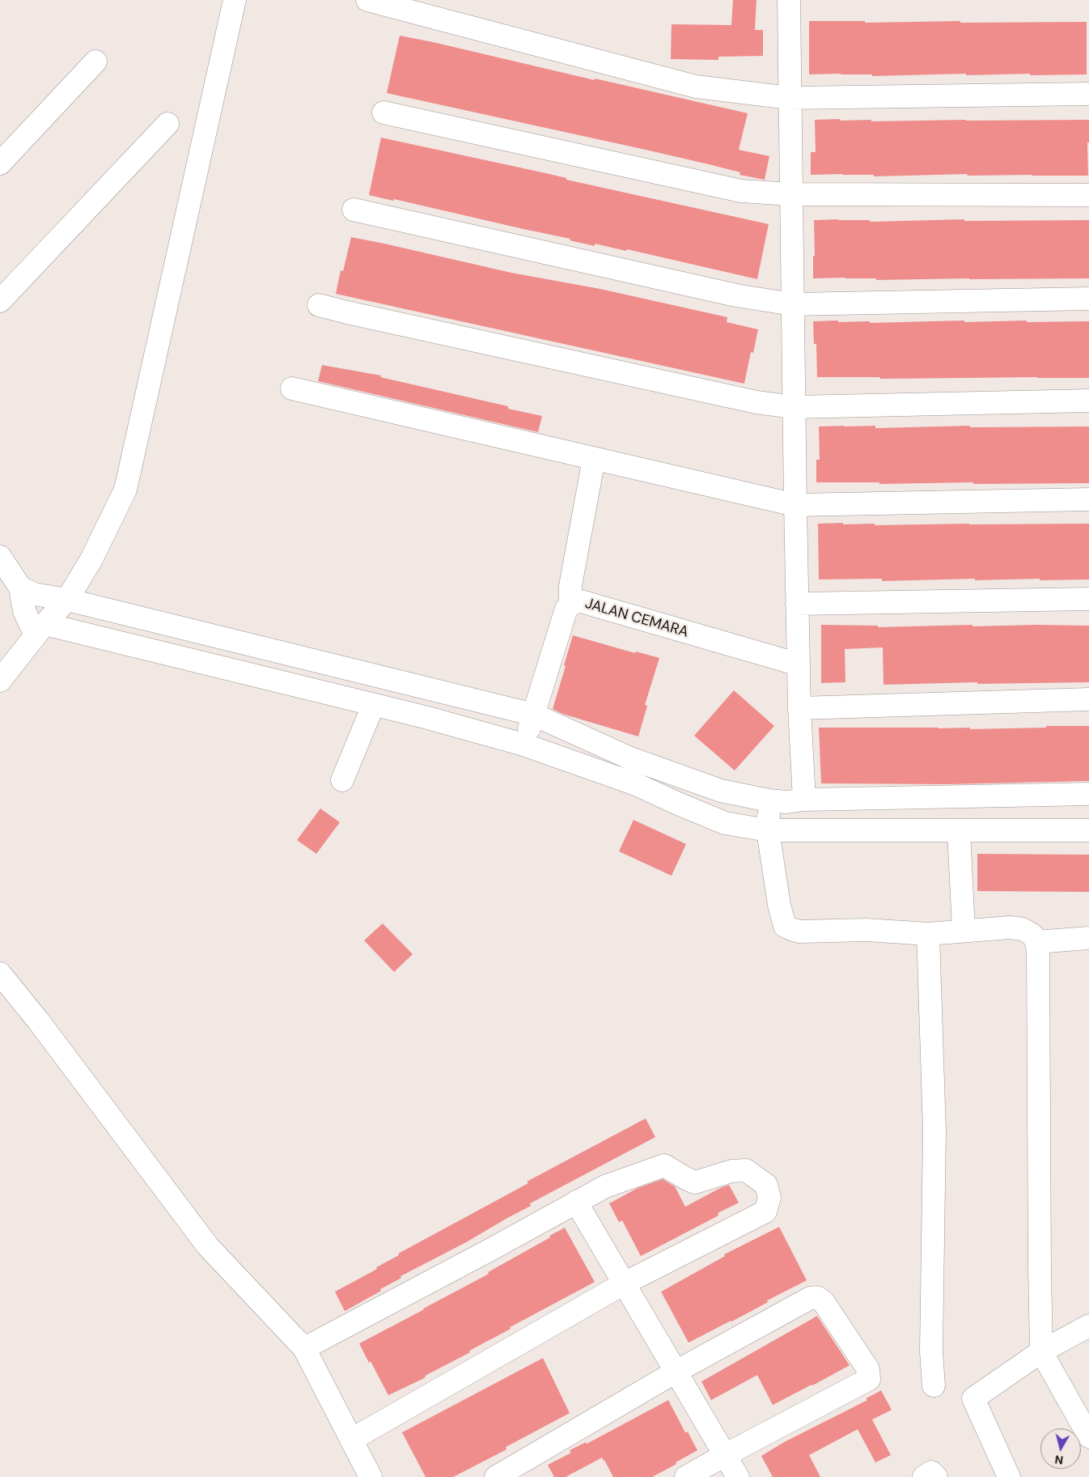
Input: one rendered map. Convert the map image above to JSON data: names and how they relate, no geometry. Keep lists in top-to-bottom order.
{
  "streets": {
    "street": ["JALAN CEMARA"]
  },
  "north": "bottom"
}
